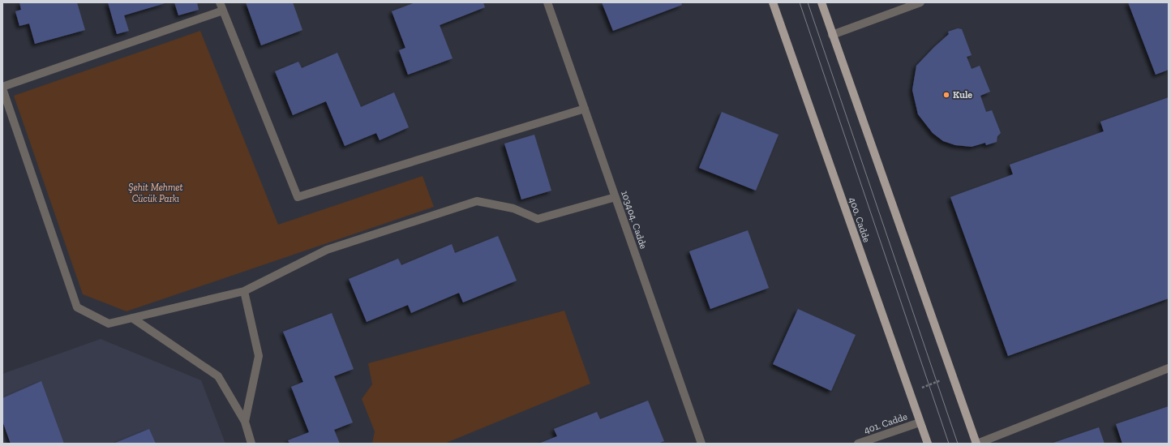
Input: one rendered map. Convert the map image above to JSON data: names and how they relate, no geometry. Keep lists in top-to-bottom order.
{
  "streets": {
    "main road": ["400. Cadde"],
    "street": ["103404. Cadde", "401. Cadde"]
  },
  "crossings": [
    ["400. Cadde", "401. Cadde"]
  ],
  "parks": ["Şehit Mehmet Cücük Parkı"],
  "places": ["Kule"]
}
